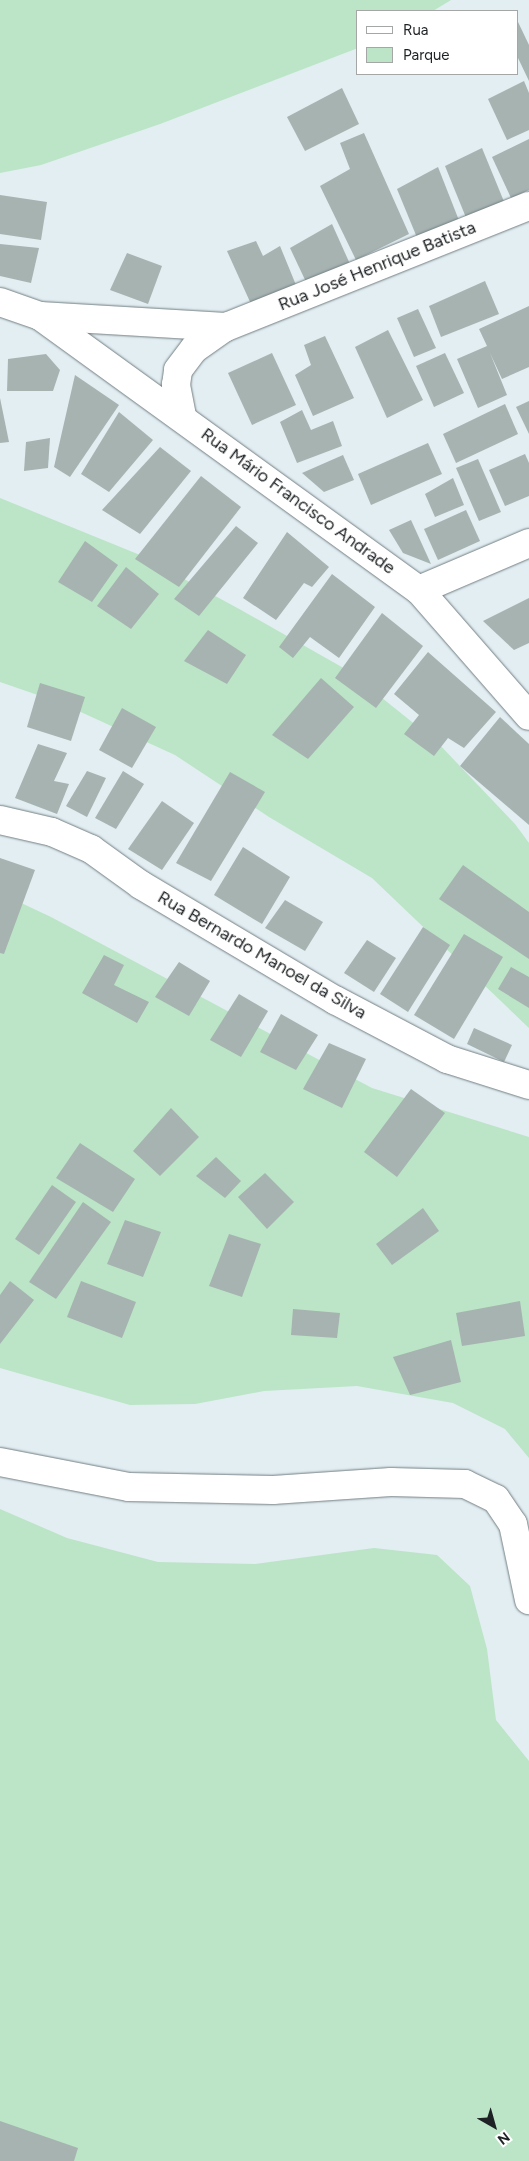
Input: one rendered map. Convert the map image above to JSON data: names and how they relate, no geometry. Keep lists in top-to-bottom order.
{
  "streets": {
    "street": ["Rua José Henrique Batista", "Rua Mário Francisco Andrade", "Rua Bernardo Manoel da Silva"]
  },
  "crossings": [
    ["Rua José Henrique Batista", "Rua Mário Francisco Andrade"]
  ],
  "legend": ["Rua", "Parque"],
  "north": "bottom right"
}
